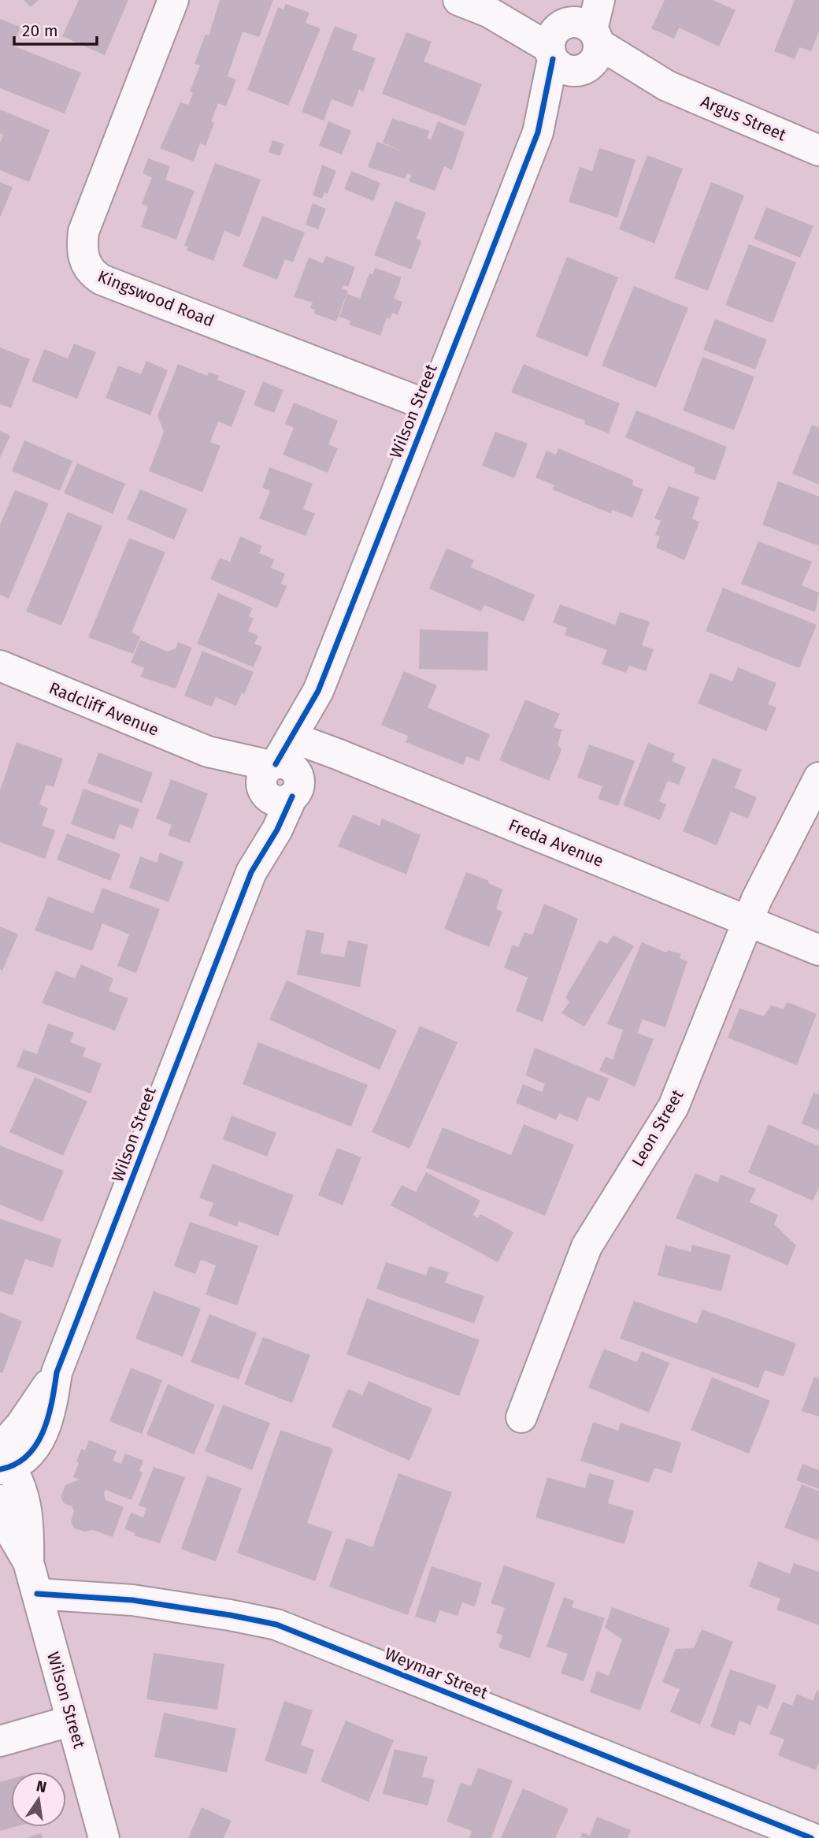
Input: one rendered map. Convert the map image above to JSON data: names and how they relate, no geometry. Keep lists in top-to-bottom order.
{
  "streets": {
    "street": [
      "Argus Street",
      "Kingswood Road",
      "Wilson Street",
      "Radcliff Avenue",
      "Freda Avenue",
      "Leon Street",
      "Weymar Street"
    ]
  },
  "crossings": [
    ["Argus Street", "Wilson Street"],
    ["Kingswood Road", "Wilson Street"],
    ["Wilson Street", "Radcliff Avenue"],
    ["Wilson Street", "Freda Avenue"],
    ["Wilson Street", "Weymar Street"],
    ["Freda Avenue", "Leon Street"]
  ],
  "scale_bar": "20 m",
  "north": "top"
}
